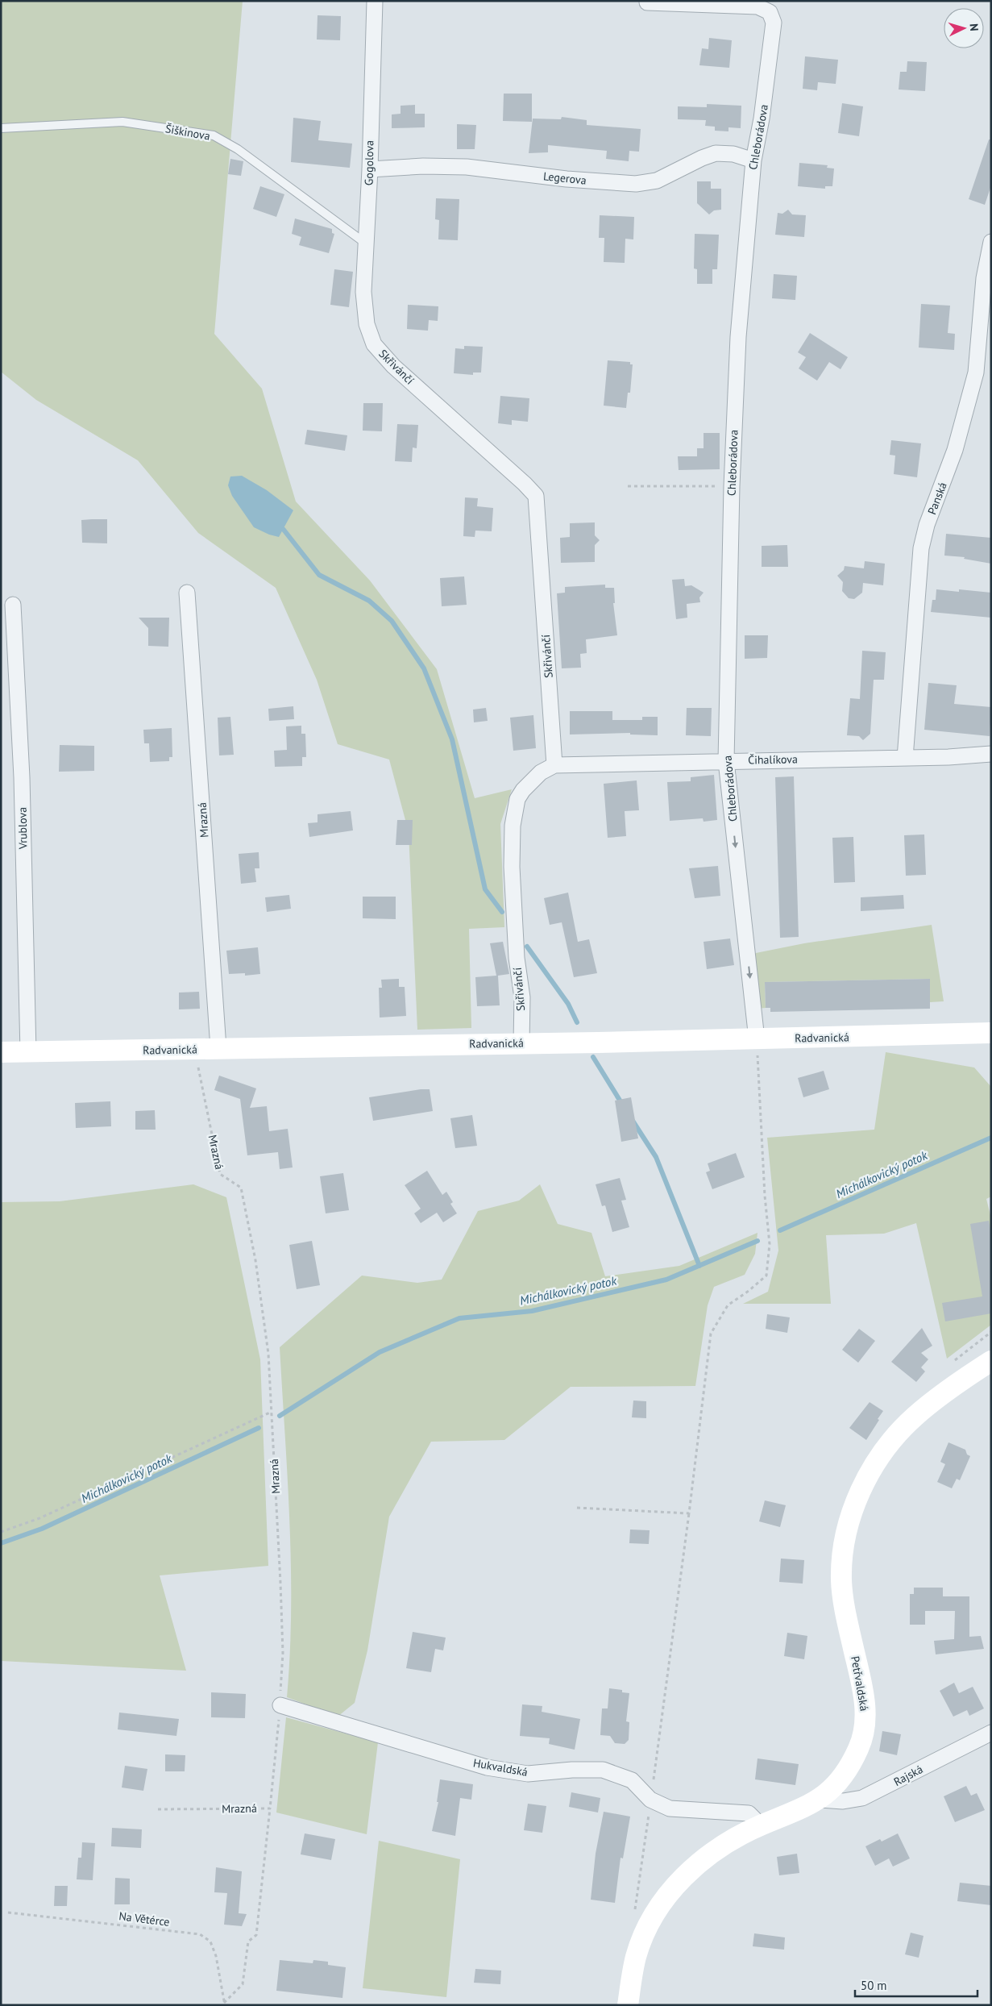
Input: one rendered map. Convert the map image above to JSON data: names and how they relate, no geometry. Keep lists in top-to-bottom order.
{
  "streets": {
    "street": [
      "Chleborádova",
      "Gogolova",
      "Legerova",
      "Skřivánčí",
      "Panská",
      "Čihalíkova",
      "Mrazná",
      "Vrublova",
      "Radvanická",
      "Petřvaldská",
      "Hukvaldská",
      "Rajská"
    ],
    "lane": ["Šiškinova"],
    "path": ["Na Větérce"]
  },
  "crossings": [
    ["Šiškinova", "Gogolova"],
    ["Chleborádova", "Legerova"],
    ["Chleborádova", "Čihalíkova"],
    ["Chleborádova", "Radvanická"],
    ["Gogolova", "Legerova"],
    ["Gogolova", "Skřivánčí"],
    ["Skřivánčí", "Čihalíkova"],
    ["Skřivánčí", "Radvanická"],
    ["Panská", "Čihalíkova"],
    ["Mrazná", "Radvanická"],
    ["Mrazná", "Hukvaldská"],
    ["Vrublova", "Radvanická"],
    ["Petřvaldská", "Hukvaldská"],
    ["Petřvaldská", "Rajská"]
  ],
  "water": ["Michálkovický potok"],
  "scale_bar": "50 m",
  "north": "right"
}
